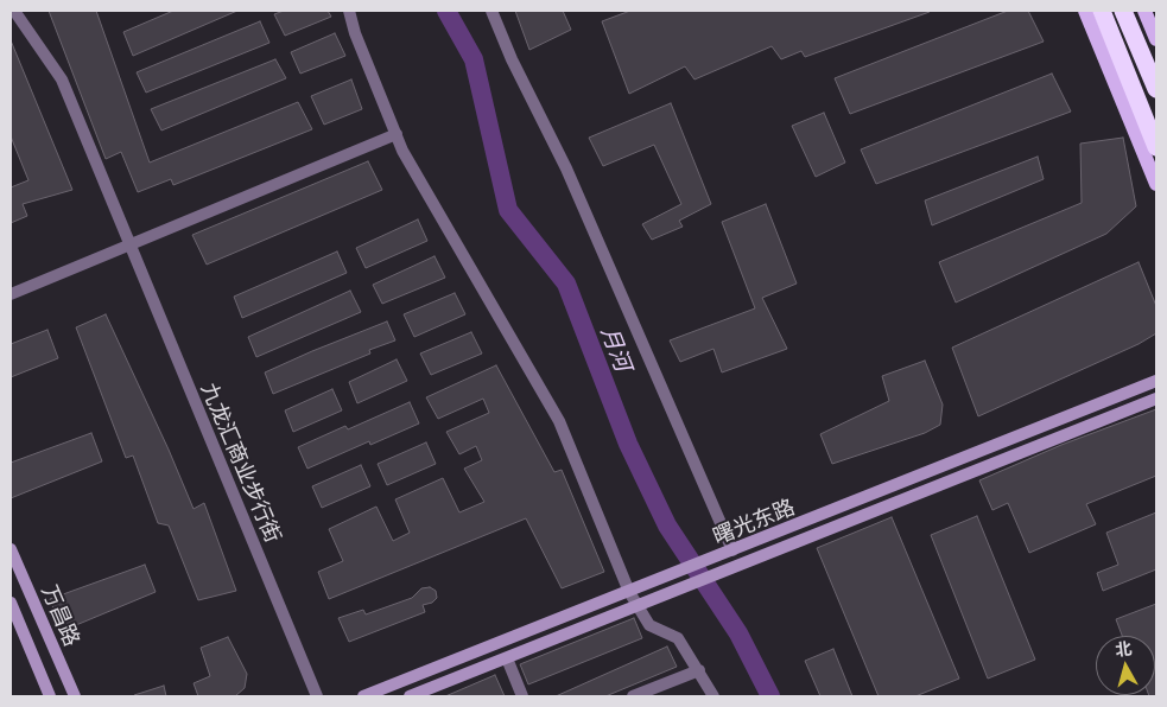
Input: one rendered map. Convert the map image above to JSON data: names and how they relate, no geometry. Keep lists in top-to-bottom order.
{
  "streets": {
    "main road": ["曙光东路", "万昌路"],
    "street": ["九龙汇商业步行街"]
  },
  "water": ["月河"],
  "north": "top"
}
